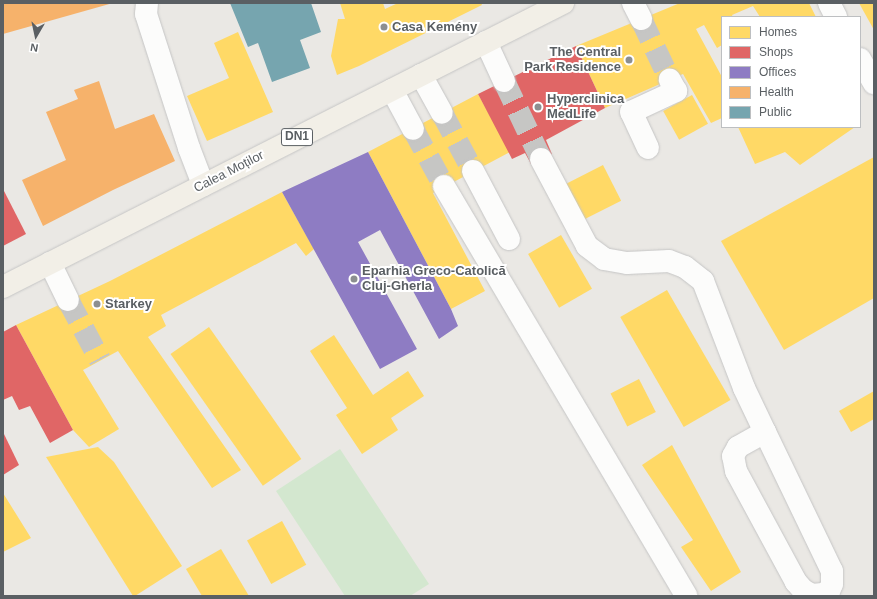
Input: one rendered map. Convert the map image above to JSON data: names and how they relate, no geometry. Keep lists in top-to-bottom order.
{
  "streets": {
    "main road": ["DN1", "Calea Moților"]
  },
  "places": [
    "Casa Kemény",
    "The Central Park Residence",
    "Hyperclinica MedLife",
    "Eparhia Greco-Catolică Cluj-Gherla",
    "Starkey"
  ],
  "legend": [
    "Homes",
    "Shops",
    "Offices",
    "Health",
    "Public"
  ],
  "north": "bottom"
}
